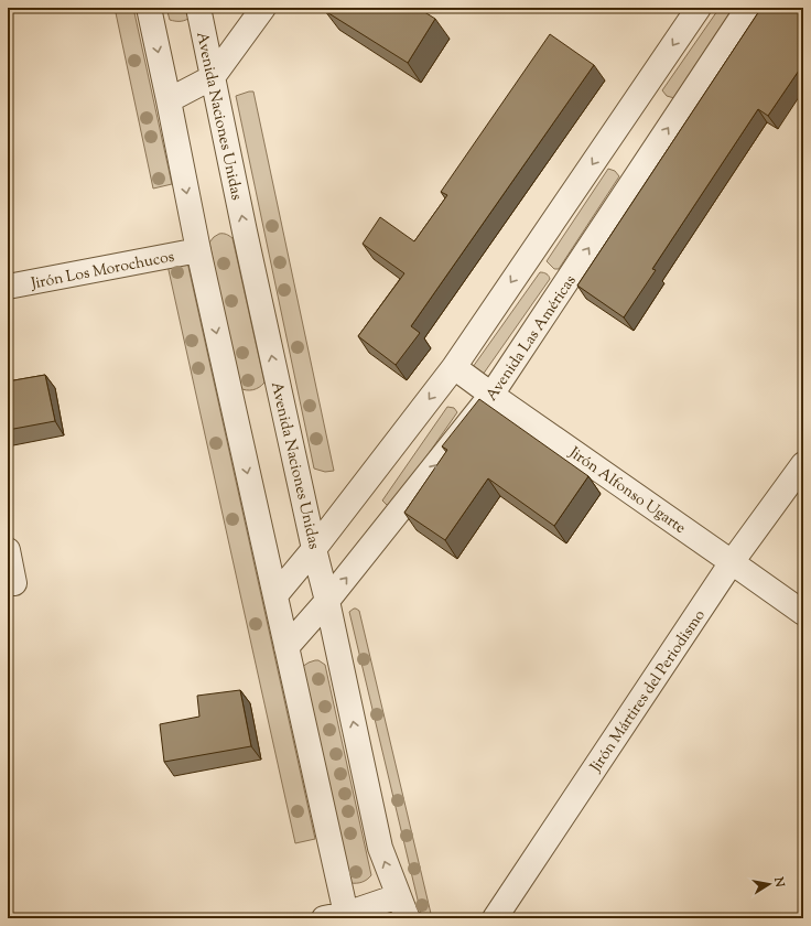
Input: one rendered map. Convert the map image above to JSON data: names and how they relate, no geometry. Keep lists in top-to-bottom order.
{
  "streets": {
    "street": [
      "Avenida Naciones Unidas",
      "Jirón Los Morochucos",
      "Avenida Las Américas",
      "Jirón Alfonso Ugarte",
      "Jirón Mártires del Periodismo"
    ]
  },
  "crossings": [
    ["Avenida Naciones Unidas", "Avenida Las Américas"],
    ["Avenida Las Américas", "Jirón Alfonso Ugarte"],
    ["Jirón Alfonso Ugarte", "Jirón Mártires del Periodismo"]
  ],
  "north": "right"
}
